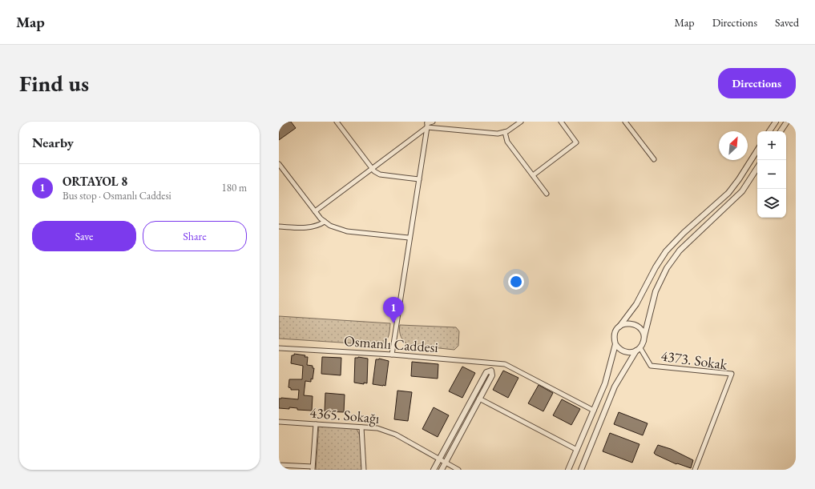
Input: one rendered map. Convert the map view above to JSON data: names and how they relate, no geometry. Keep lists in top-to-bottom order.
{
  "streets": {
    "street": ["Osmanlı Caddesi", "4373. Sokak", "4365. Sokağı"]
  },
  "north": "top right",
  "page": {
    "header": "Map",
    "nav": ["Map", "Directions", "Saved"],
    "buttons": [
      "Directions",
      ["Save", "Share"]
    ],
    "title": "Find us",
    "heading": "Nearby",
    "map_buttons": ["+", "−"],
    "list": [
      {
        "mark": "1",
        "name": "ORTAYOL 8",
        "note": "Bus stop · Osmanlı Caddesi",
        "value": "180 m"
      }
    ],
    "pins": "1"
  }
}
